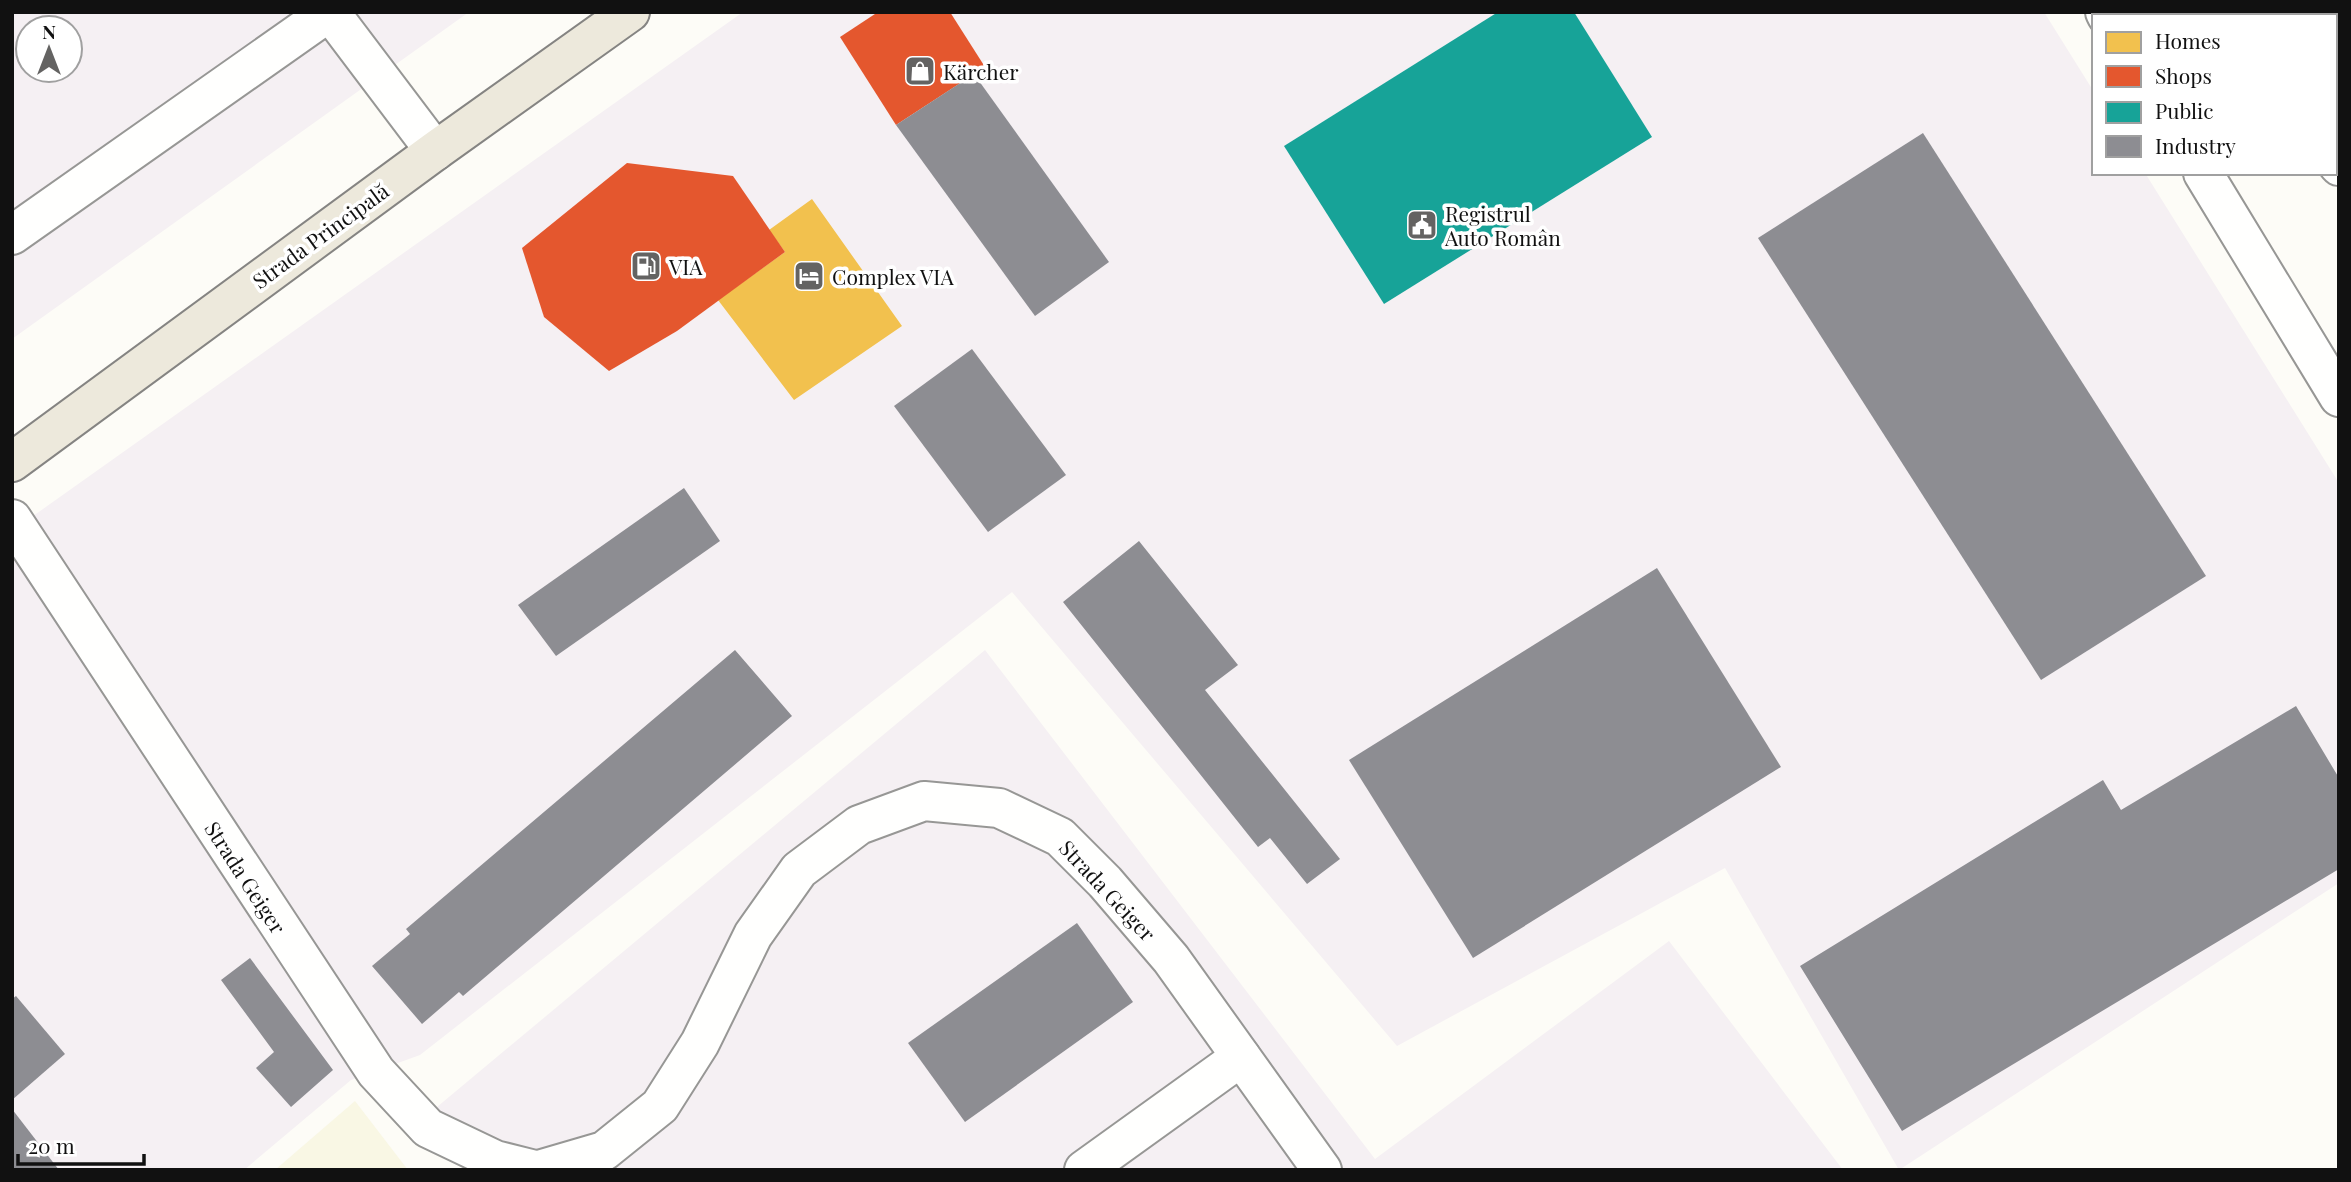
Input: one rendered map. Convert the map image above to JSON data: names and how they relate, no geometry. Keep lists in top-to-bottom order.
{
  "streets": {
    "main road": ["Strada Principală"],
    "lane": ["Strada Geiger"]
  },
  "places": {
    "shop": ["Kärcher"],
    "public building": ["Registrul Auto Român"],
    "fuel station": ["VIA"],
    "hotel": ["Complex VIA"]
  },
  "legend": [
    "Homes",
    "Shops",
    "Public",
    "Industry"
  ],
  "scale_bar": "20 m",
  "north": "top"
}
